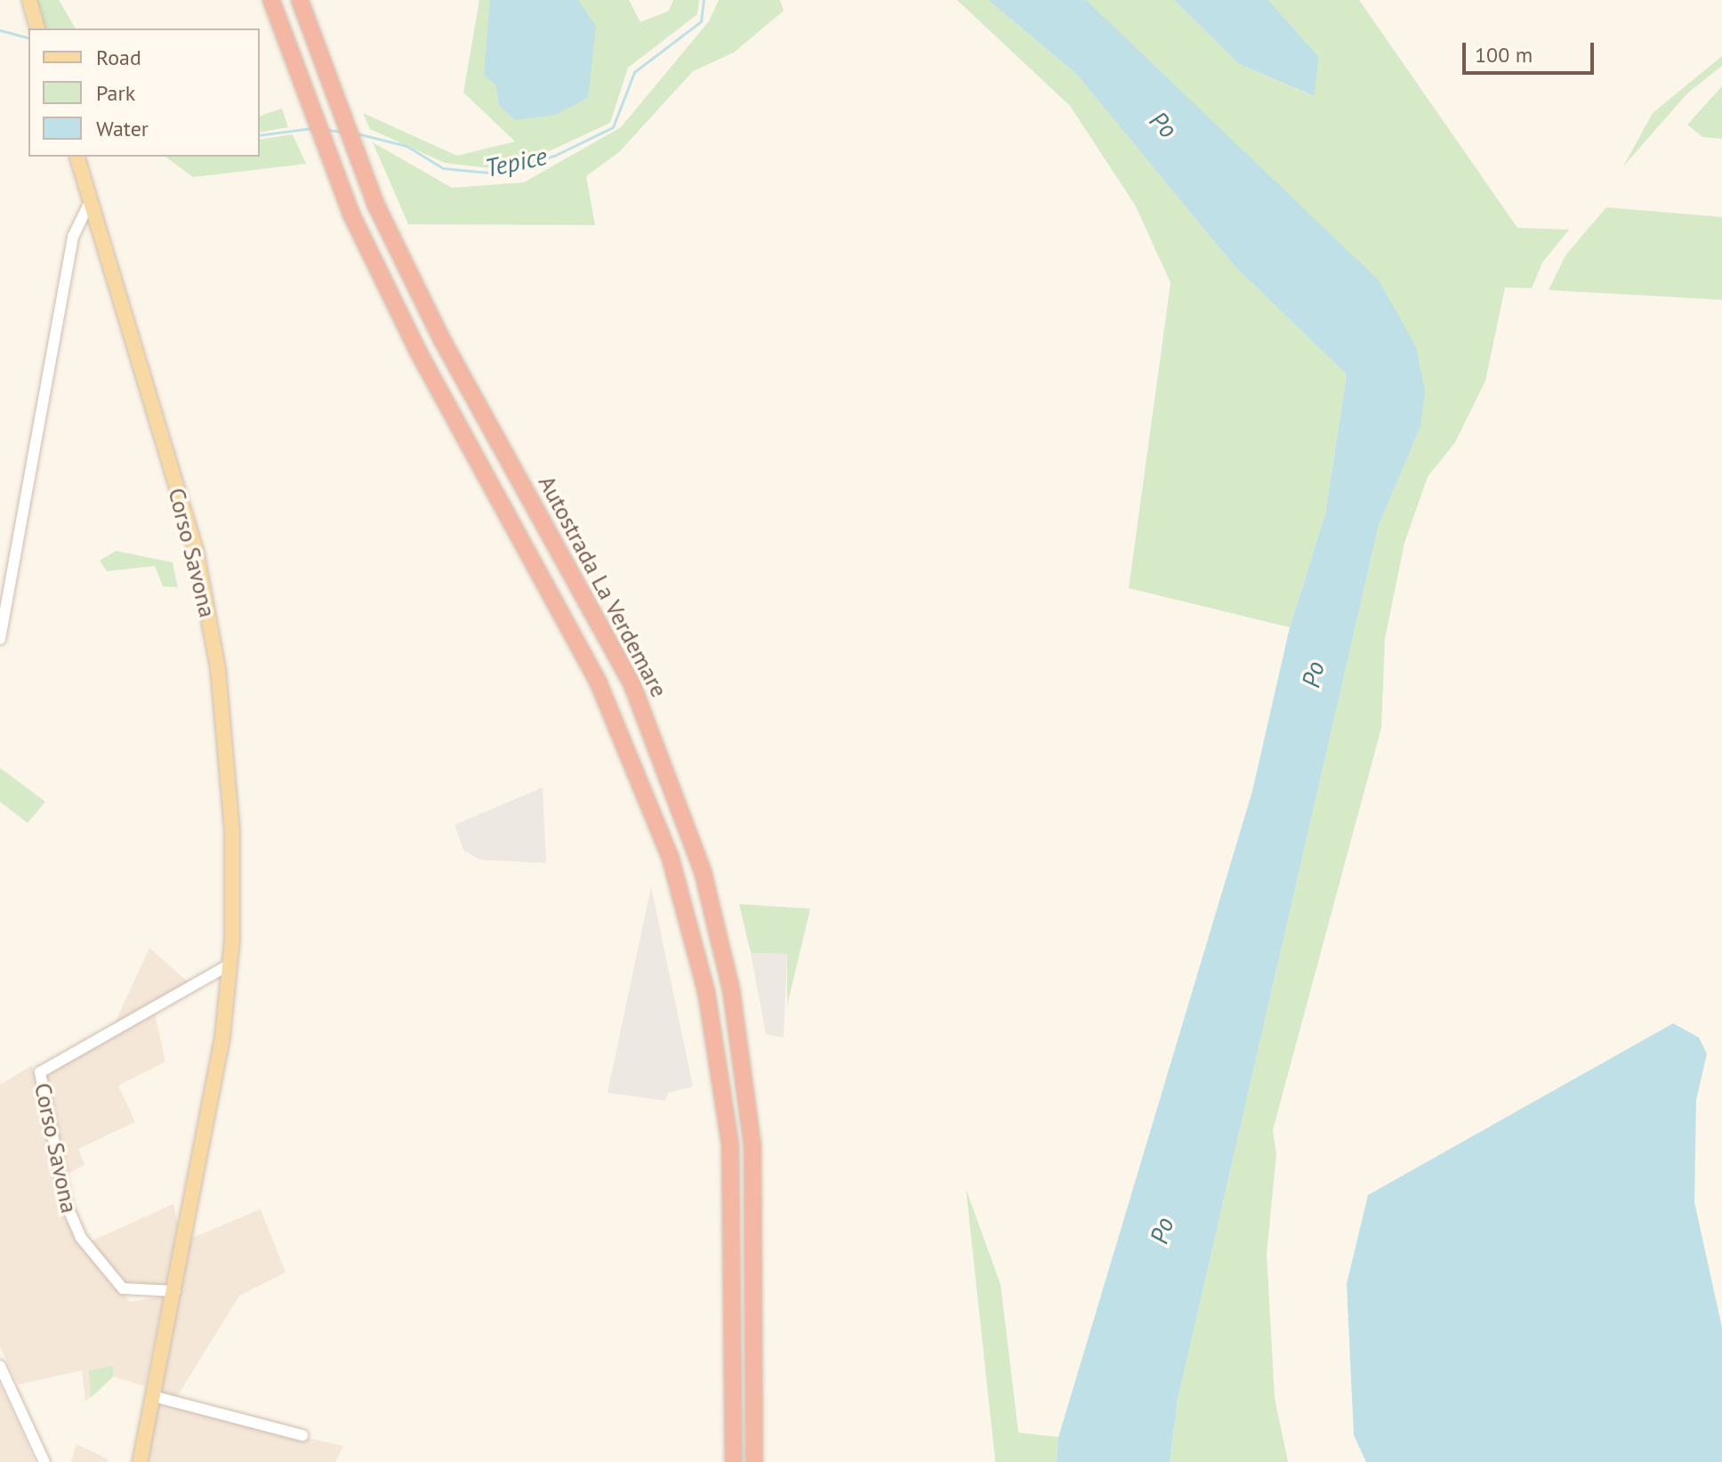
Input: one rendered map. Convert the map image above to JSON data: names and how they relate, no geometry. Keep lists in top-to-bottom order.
{
  "streets": {
    "highway": ["Autostrada La Verdemare"],
    "main road": ["Corso Savona"]
  },
  "water": ["Po", "Tepice"],
  "legend": ["Road", "Park", "Water"],
  "scale_bar": "100 m"
}
